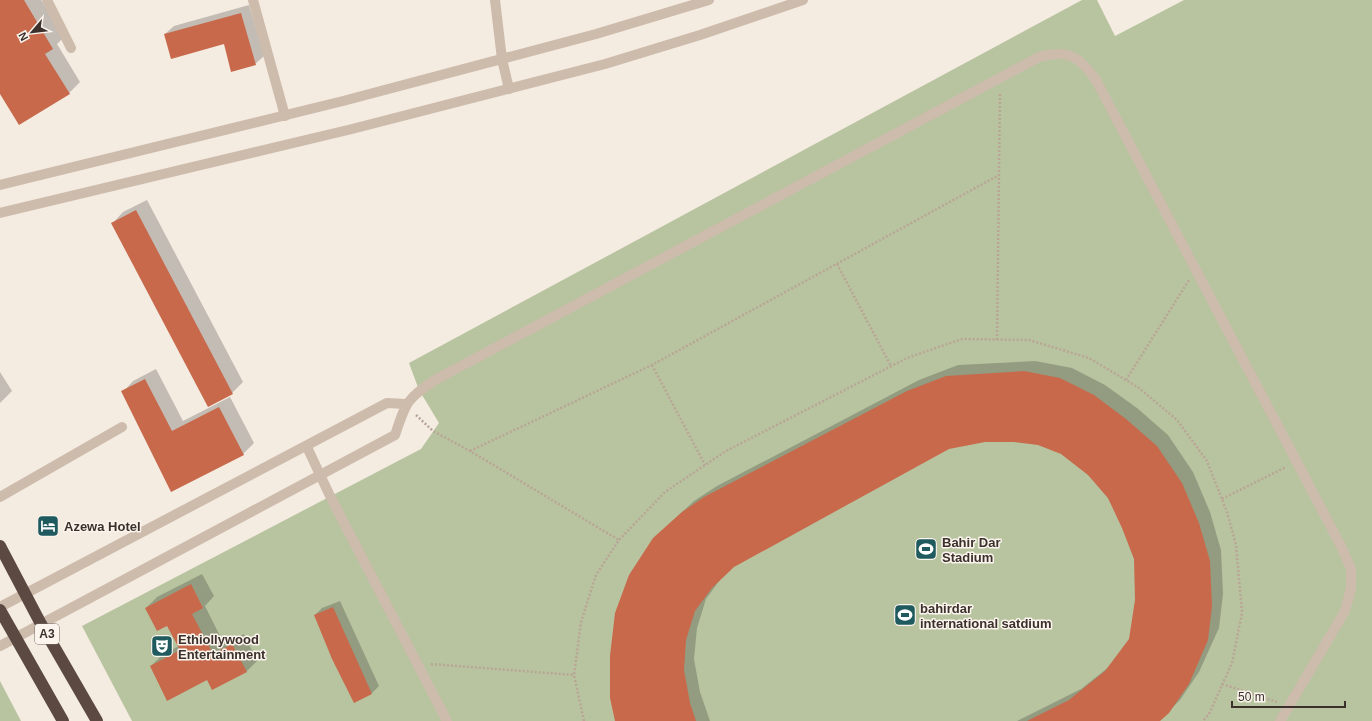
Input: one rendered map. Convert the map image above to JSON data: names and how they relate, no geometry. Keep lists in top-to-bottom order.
{
  "streets": {
    "highway": ["A3"]
  },
  "places": {
    "hotel": ["Azewa Hotel"],
    "sports": ["Bahir Dar Stadium", "bahirdar international satdium"],
    "theatre": ["Ethiollywood Entertainment"]
  },
  "scale_bar": "50 m",
  "north": "bottom left"
}
